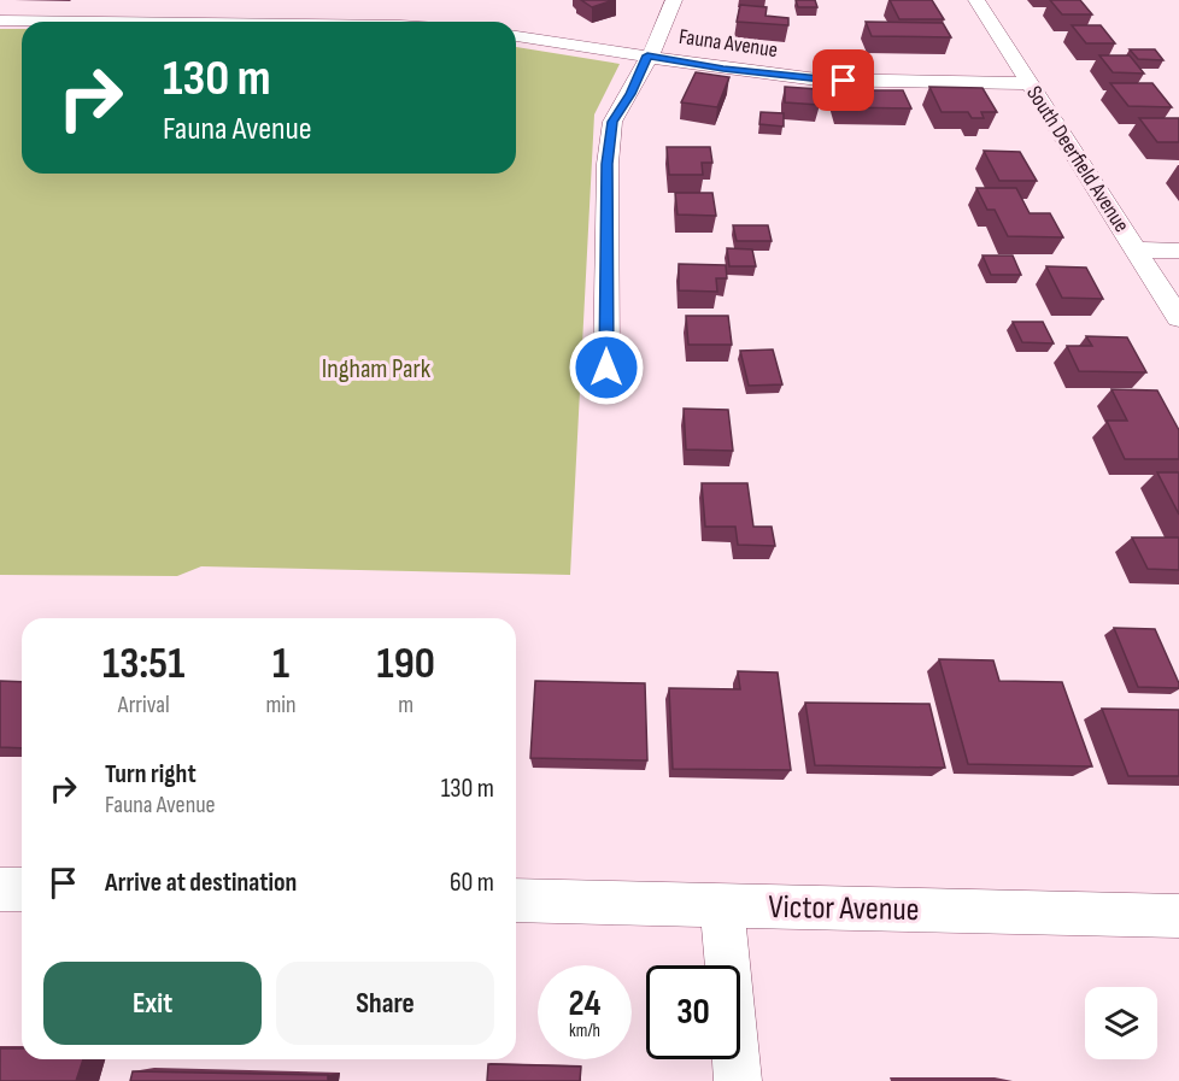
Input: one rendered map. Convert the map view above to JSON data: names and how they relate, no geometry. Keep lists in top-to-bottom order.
{
  "streets": {
    "street": ["Fauna Avenue", "South Deerfield Avenue", "Victor Avenue"]
  },
  "crossings": [
    ["Fauna Avenue", "South Deerfield Avenue"]
  ],
  "parks": ["Ingham Park"],
  "page": {
    "turn": ["130 m", "Fauna Avenue"],
    "eta": [
      "13:51",
      "Arrival",
      "1",
      "min",
      "190",
      "m"
    ],
    "list": [
      {
        "name": "Turn right",
        "note": "Fauna Avenue",
        "value": "130 m"
      },
      {
        "name": "Arrive at destination",
        "value": "60 m"
      }
    ],
    "buttons": ["Exit", "Share"],
    "speed": "24 km/h",
    "limit": "30"
  }
}
